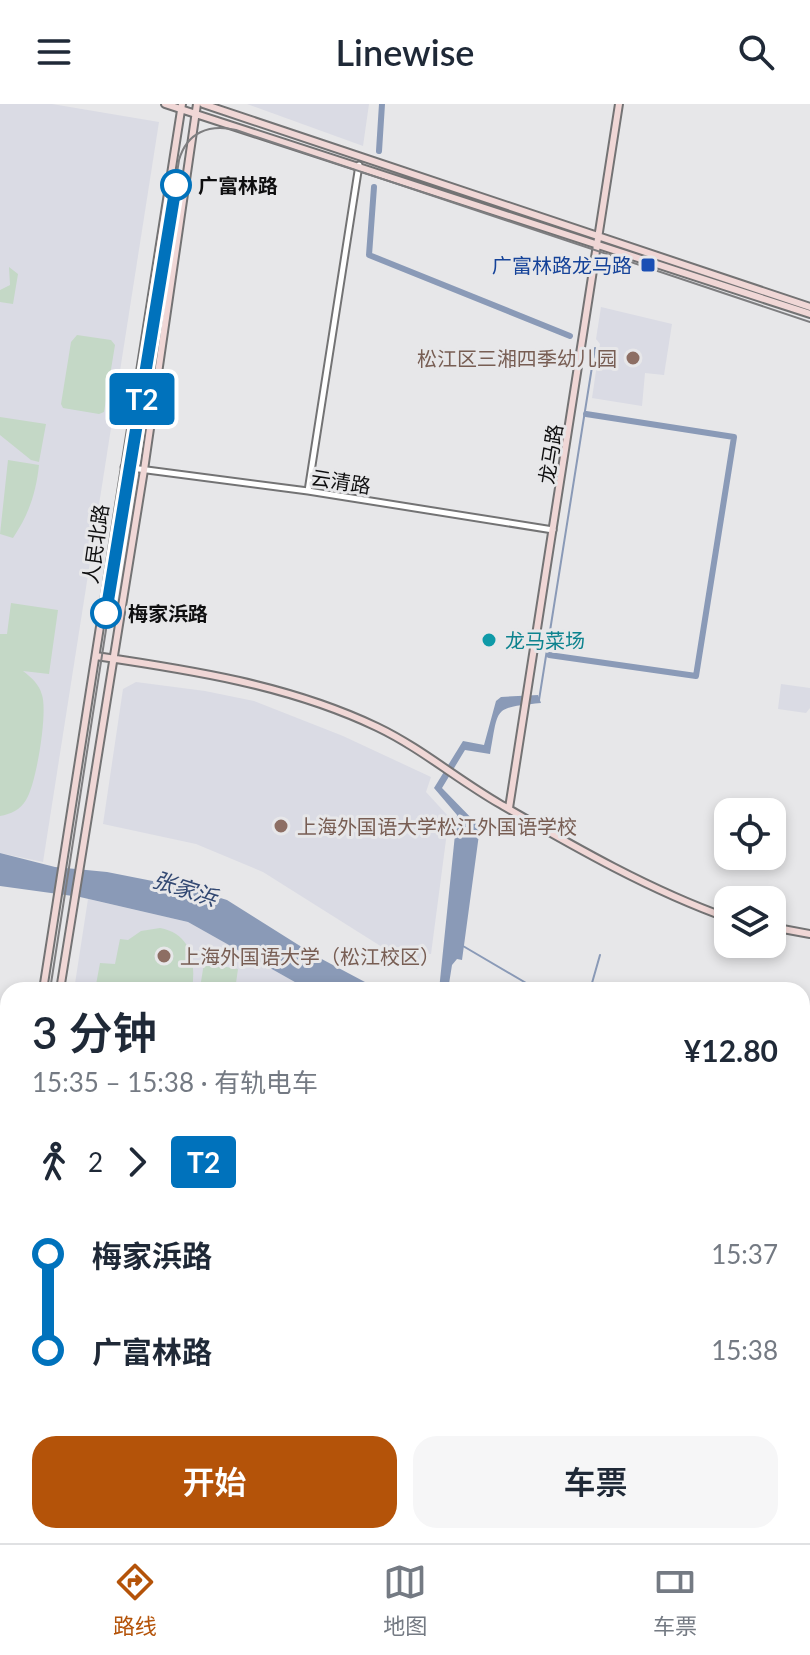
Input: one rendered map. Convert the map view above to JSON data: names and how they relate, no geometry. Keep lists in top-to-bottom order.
{
  "streets": {
    "main road": ["龙马路", "人民北路"],
    "street": ["云清路"]
  },
  "crossings": [
    ["龙马路", "云清路"],
    ["云清路", "人民北路"]
  ],
  "water": ["张家浜"],
  "places": {
    "other": [
      "广富林路",
      "松江区三湘四季幼儿园",
      "梅家浜路",
      "龙马菜场",
      "上海外国语大学松江外国语学校",
      "上海外国语大学（松江校区）"
    ],
    "transit": ["广富林路龙马路"]
  },
  "lines": ["tram line T2"],
  "page": {
    "header": "Linewise",
    "on_map": "T2",
    "heading": ["3 分钟", "15:35 – 15:38 · 有轨电车", "¥12.80"],
    "legs": ["2", "T2"],
    "list": [
      {
        "name": "梅家浜路",
        "value": "15:37"
      },
      {
        "name": "广富林路",
        "value": "15:38"
      }
    ],
    "buttons": ["开始", "车票"],
    "tabs": ["路线", "地图", "车票"]
  }
}
